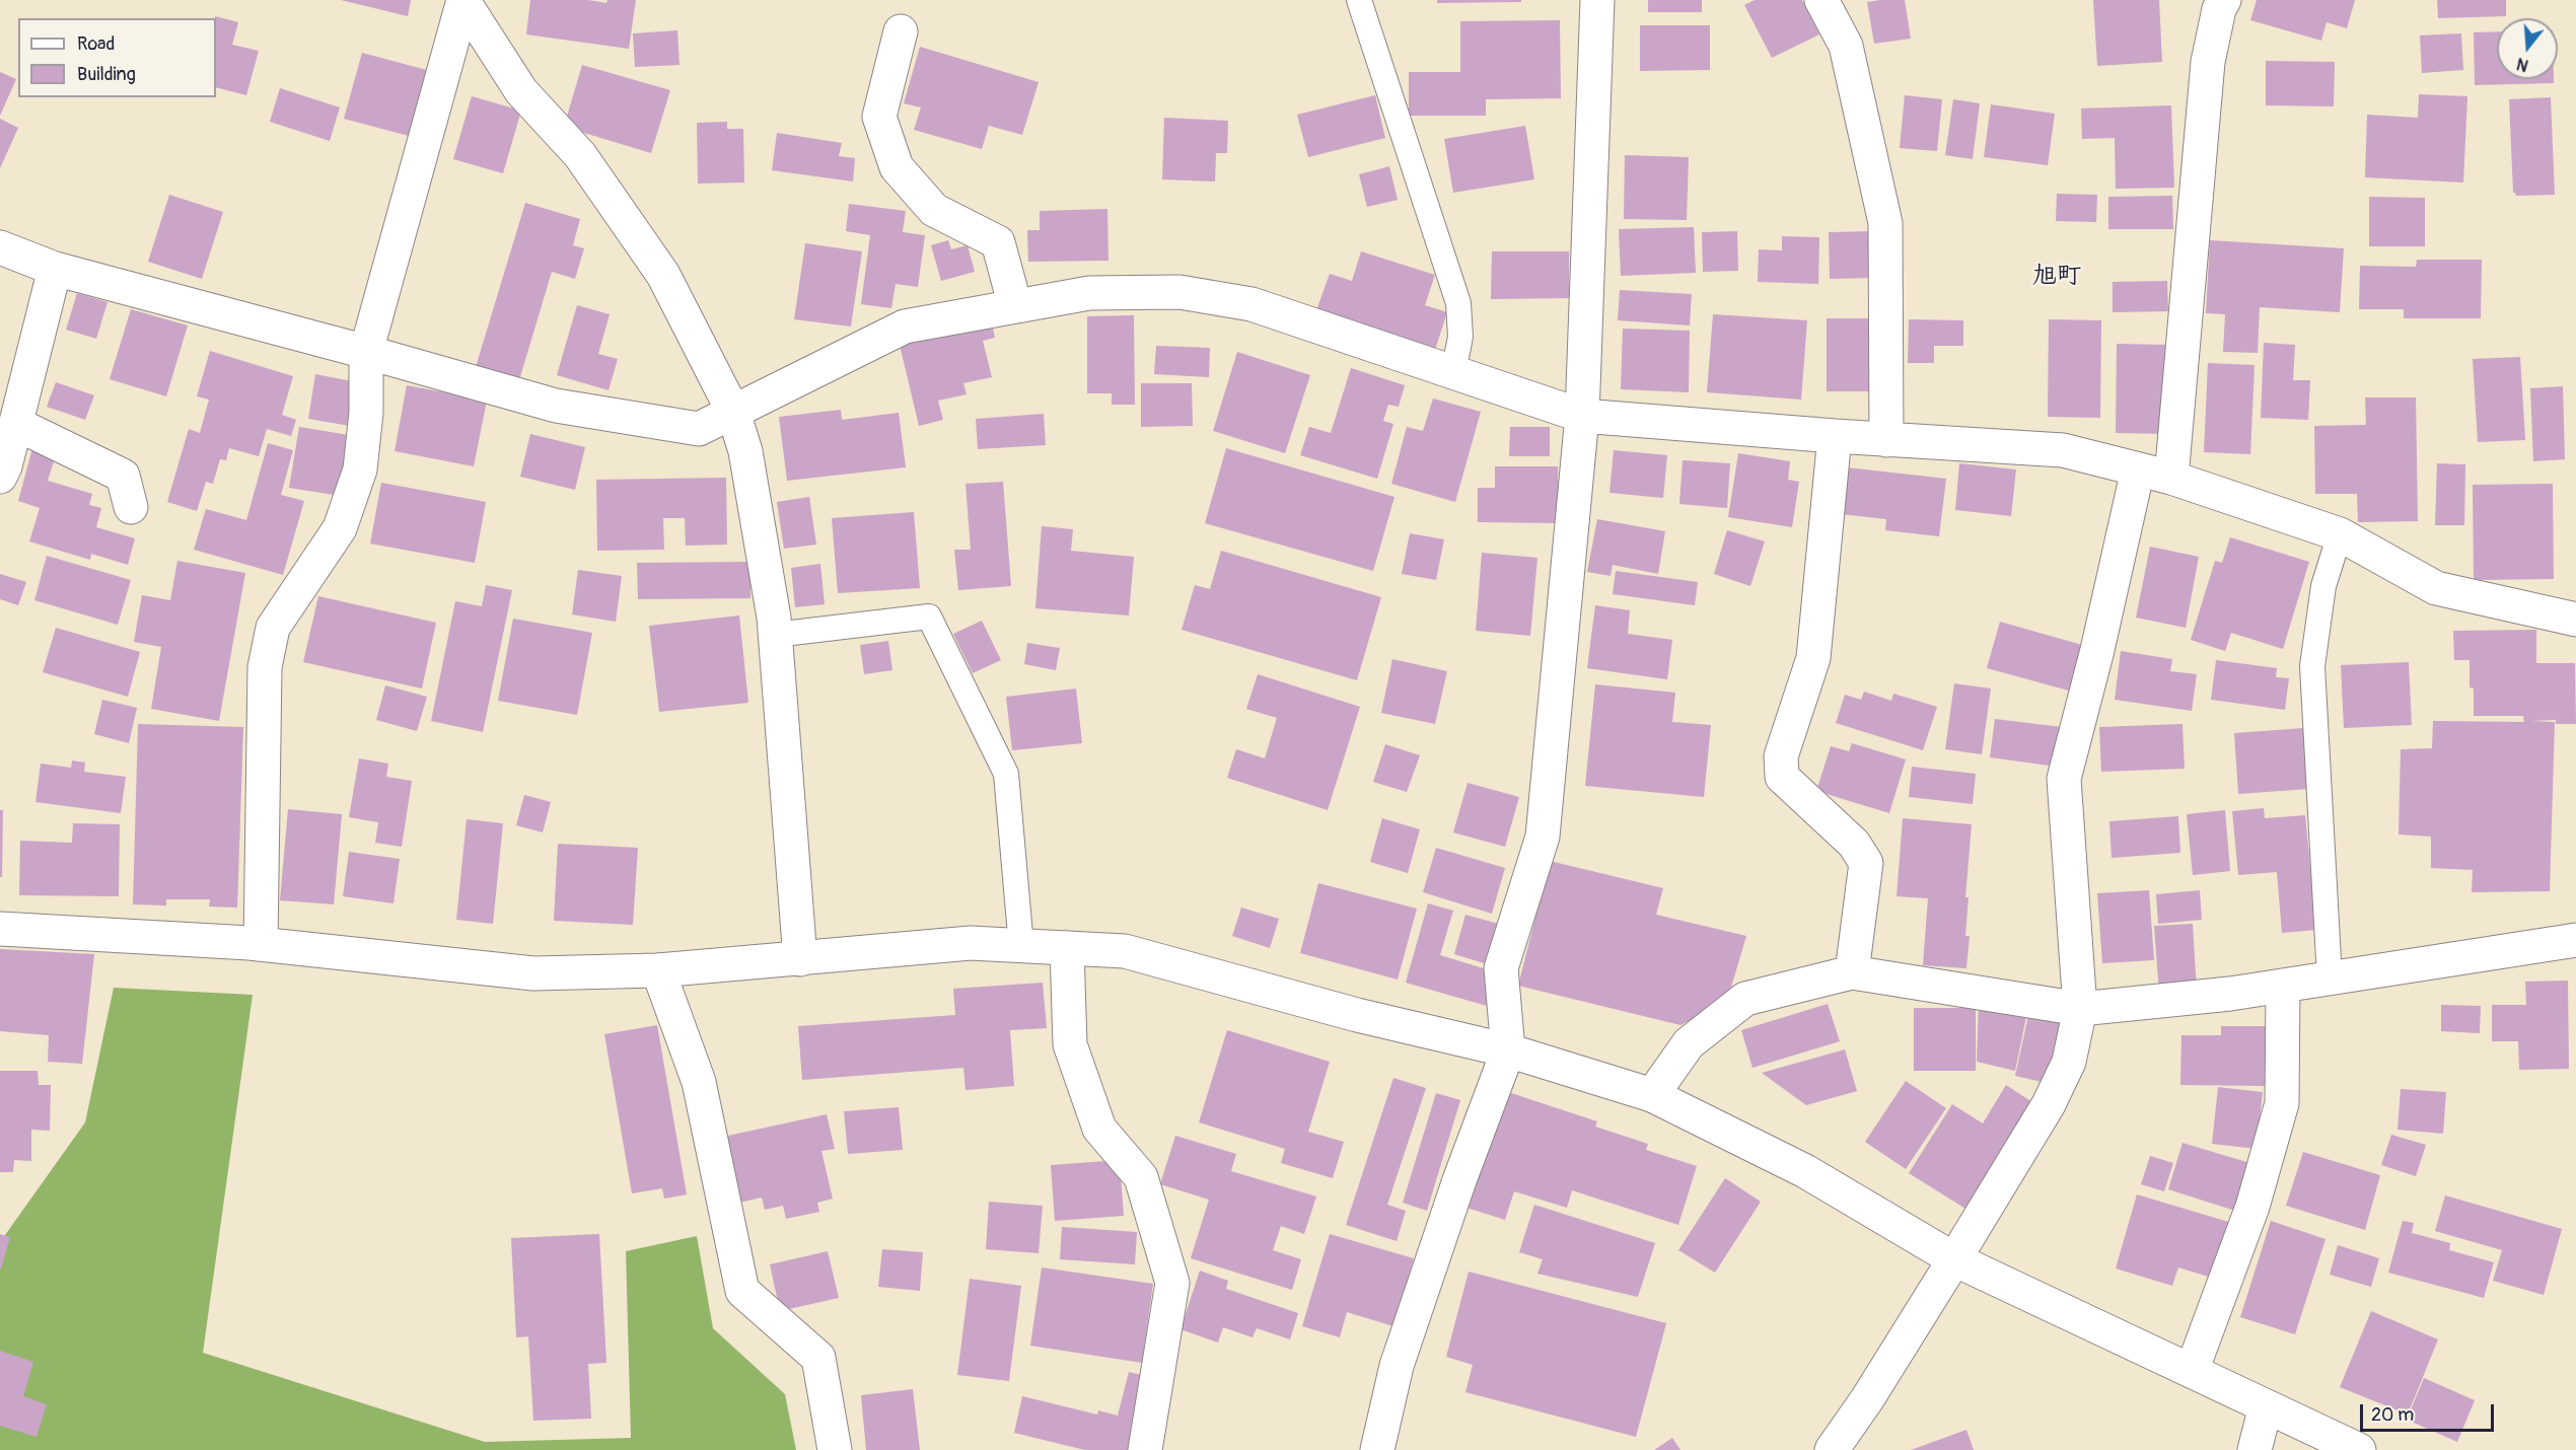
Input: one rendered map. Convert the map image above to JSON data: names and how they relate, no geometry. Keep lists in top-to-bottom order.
{
  "districts": ["旭町"],
  "legend": ["Road", "Building"],
  "scale_bar": "20 m",
  "north": "bottom"
}
